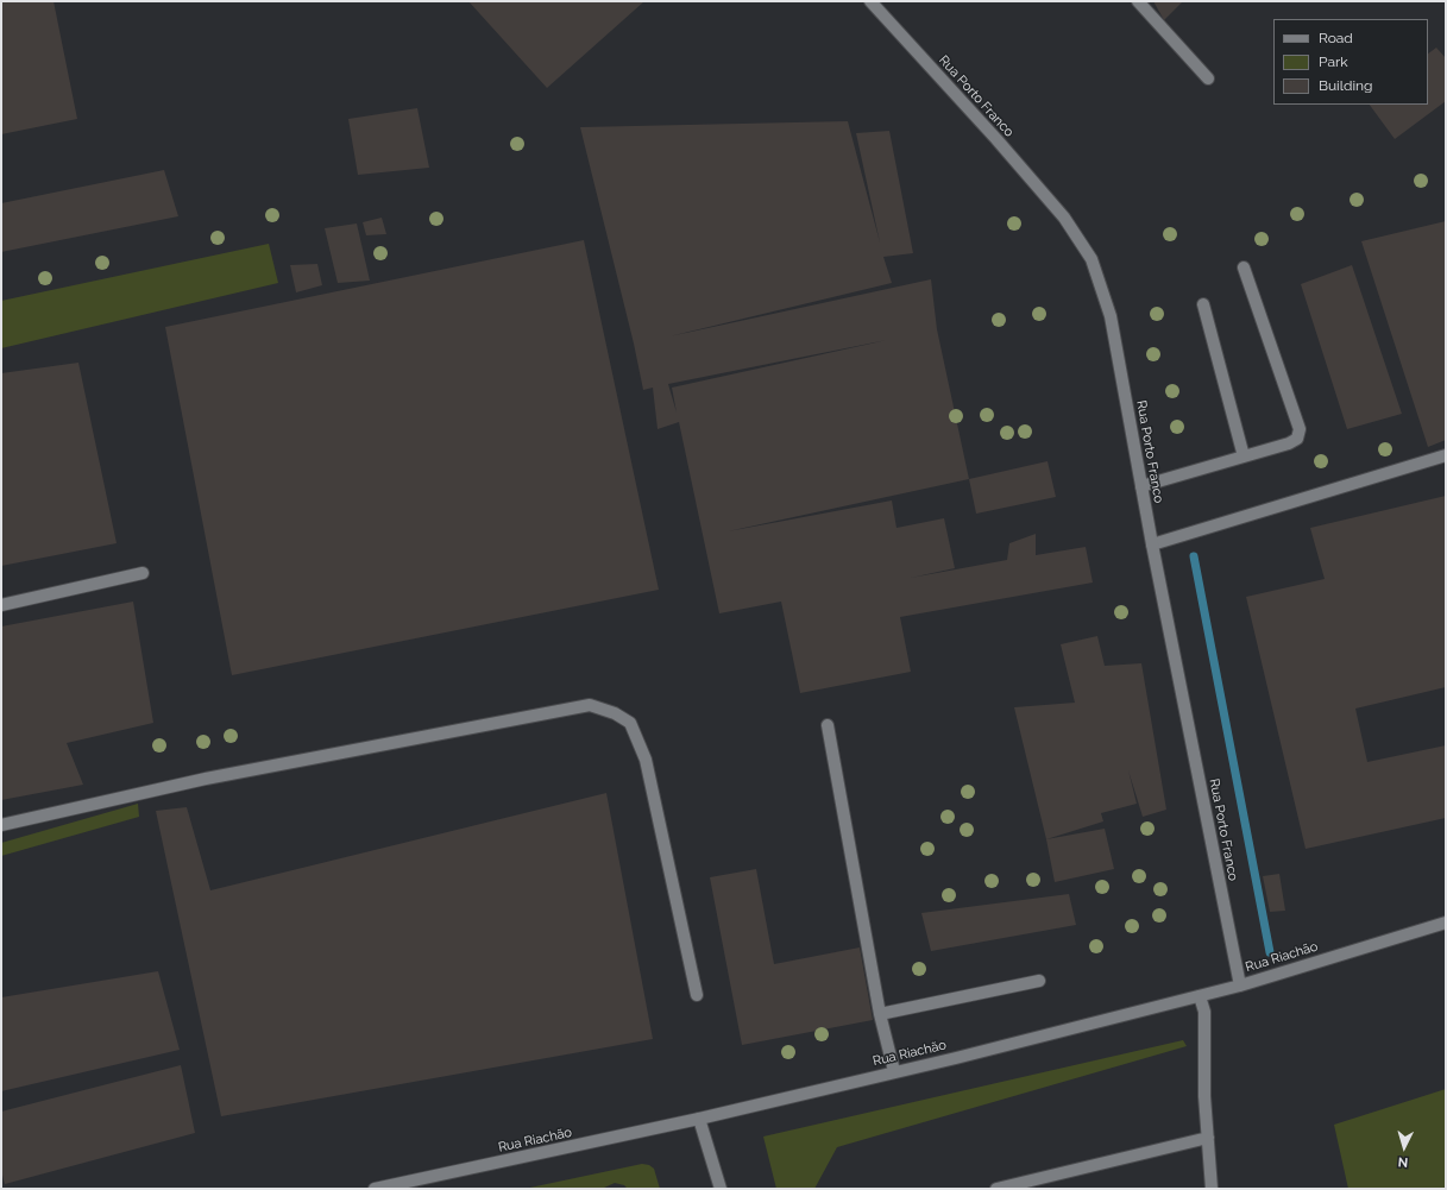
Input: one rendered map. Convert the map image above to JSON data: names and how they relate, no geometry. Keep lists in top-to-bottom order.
{
  "streets": {
    "street": ["Rua Porto Franco", "Rua Riachão"]
  },
  "crossings": [
    ["Rua Porto Franco", "Rua Riachão"]
  ],
  "legend": ["Road", "Park", "Building"],
  "north": "bottom"
}
